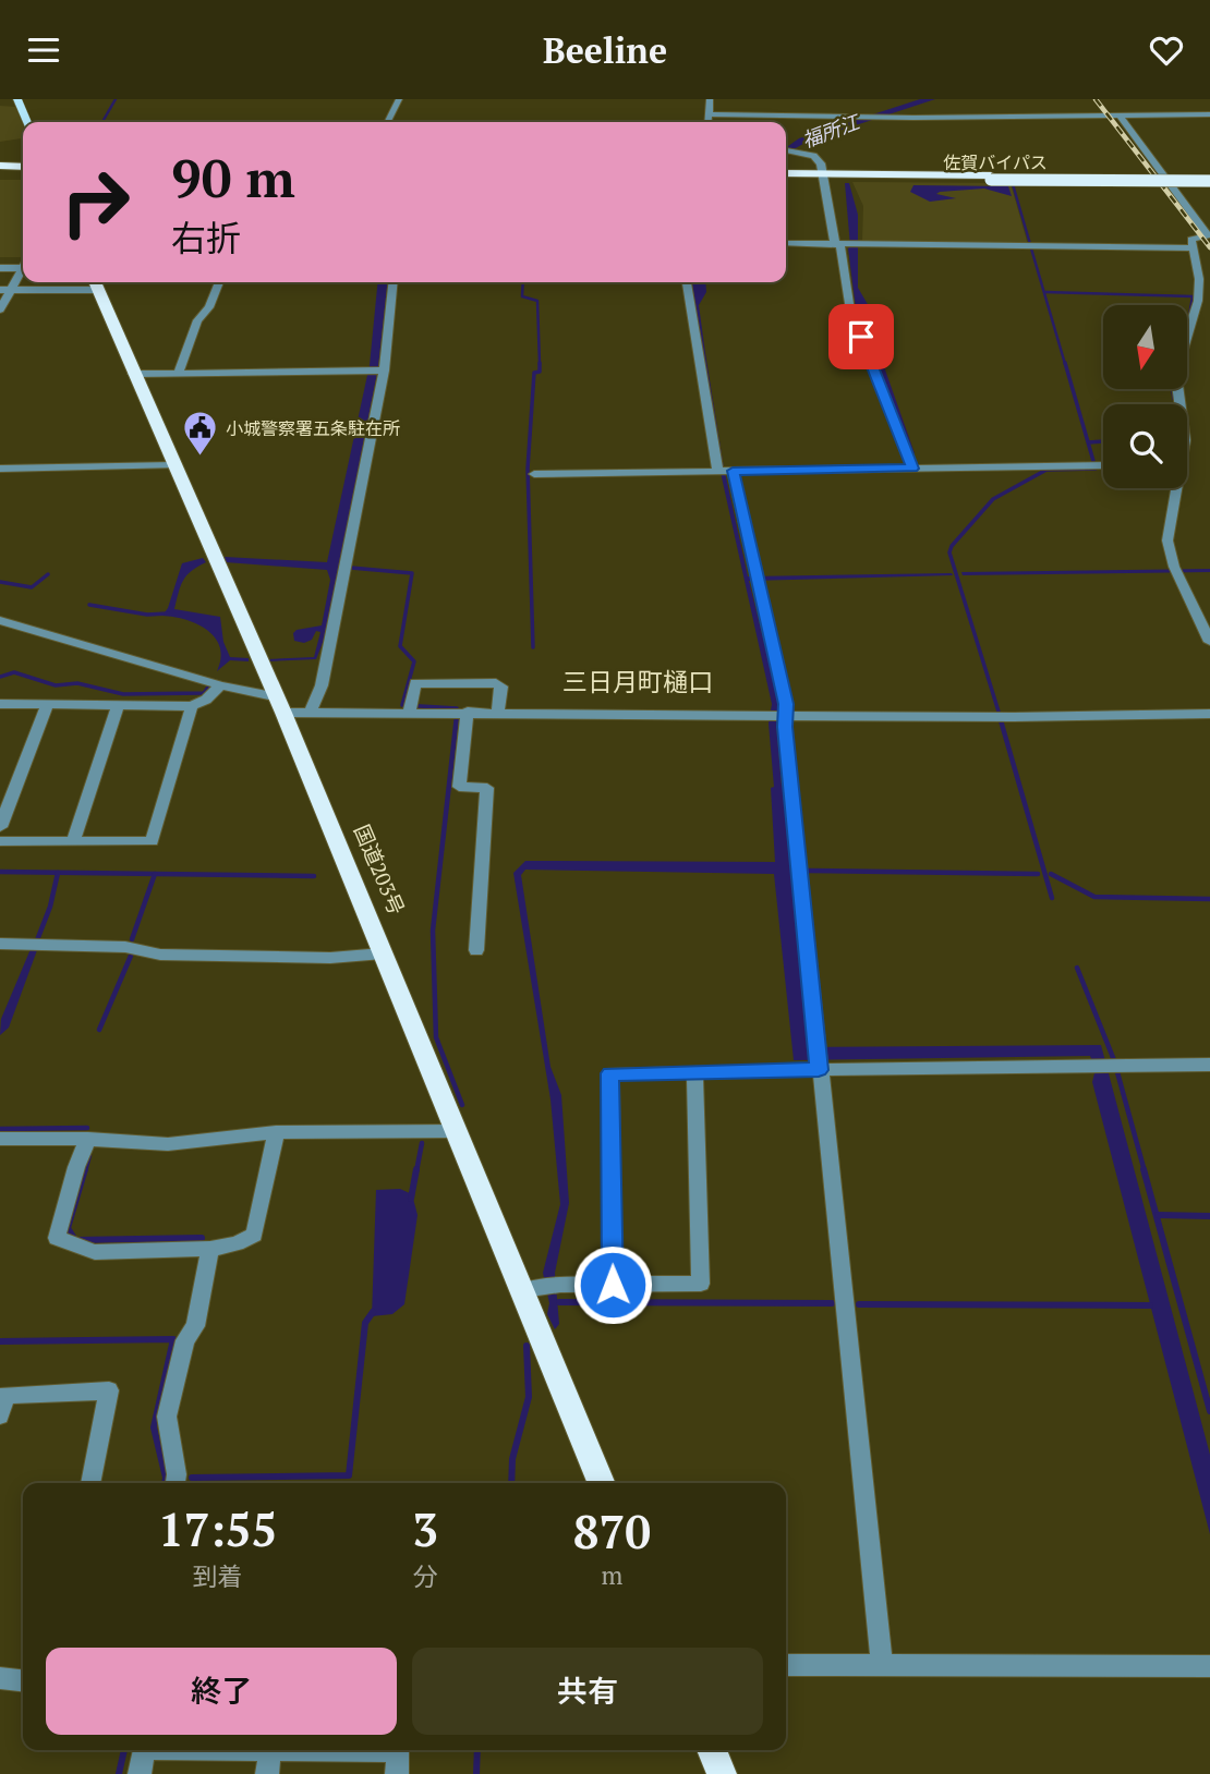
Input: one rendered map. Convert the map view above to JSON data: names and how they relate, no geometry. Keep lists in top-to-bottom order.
{
  "streets": {
    "highway": ["佐賀バイパス", "国道203号"]
  },
  "districts": ["三日月町樋口"],
  "water": ["福所江"],
  "places": {
    "public building": ["小城警察署五条駐在所"]
  },
  "north": "bottom",
  "page": {
    "header": "Beeline",
    "turn": ["90 m", "右折"],
    "eta": [
      "17:55",
      "到着",
      "3",
      "分",
      "870",
      "m"
    ],
    "buttons": ["終了", "共有"]
  }
}
